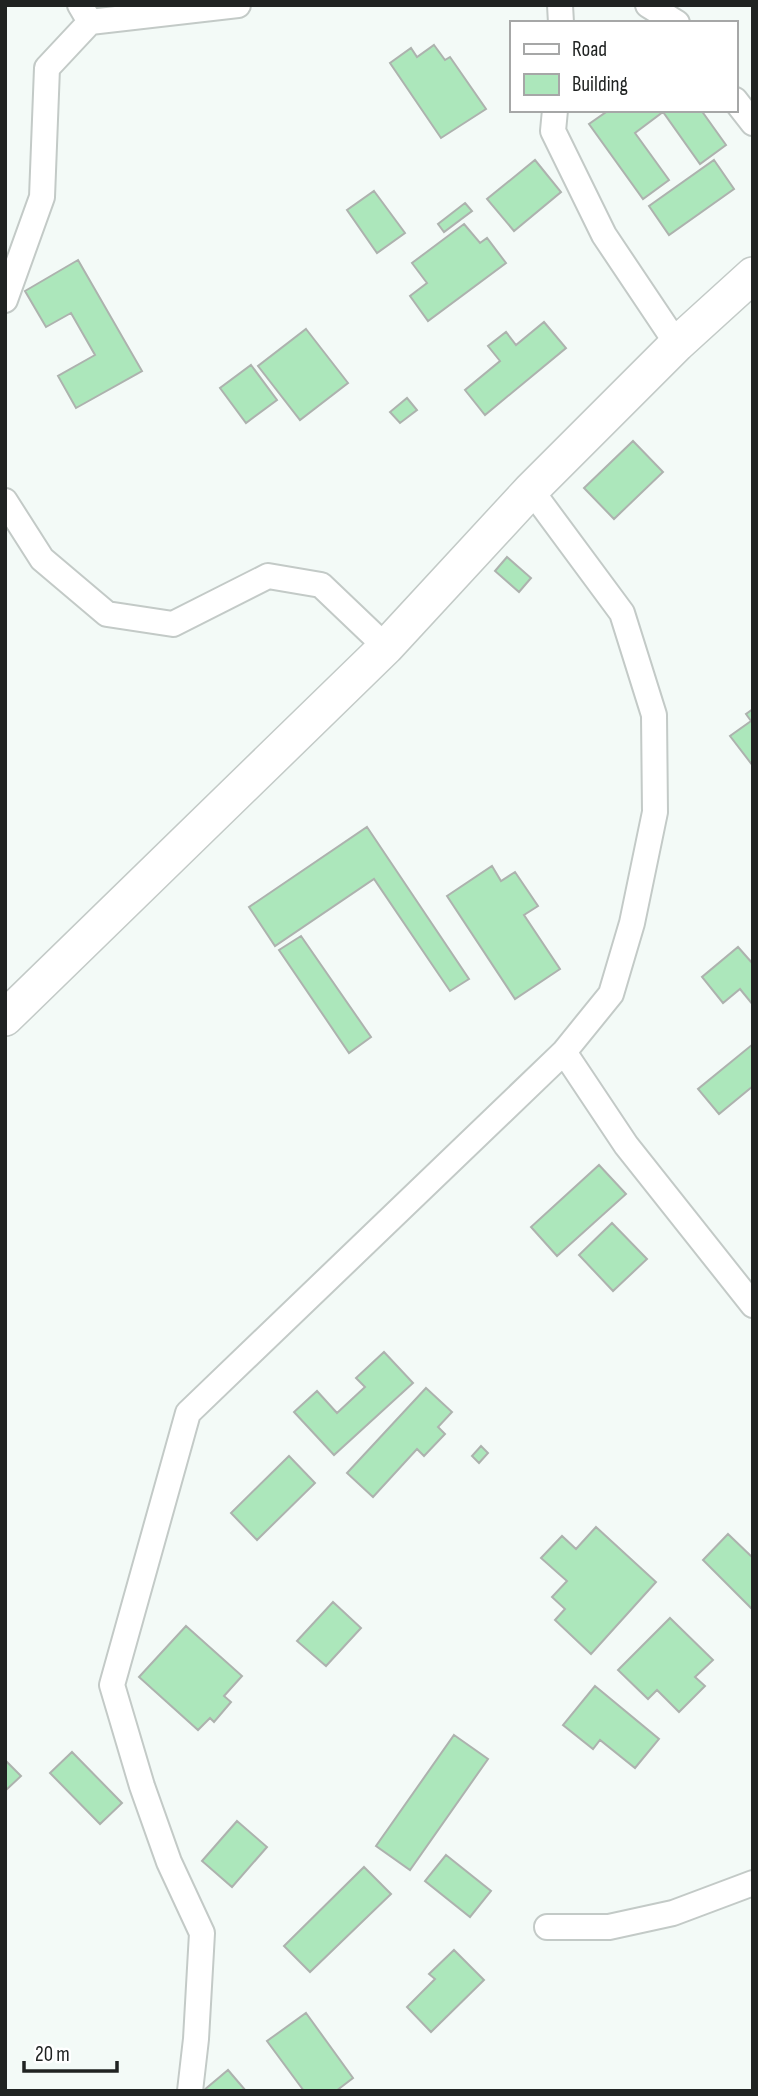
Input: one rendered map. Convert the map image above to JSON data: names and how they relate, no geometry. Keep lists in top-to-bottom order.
{
  "legend": ["Road", "Building"],
  "scale_bar": "20 m"
}
